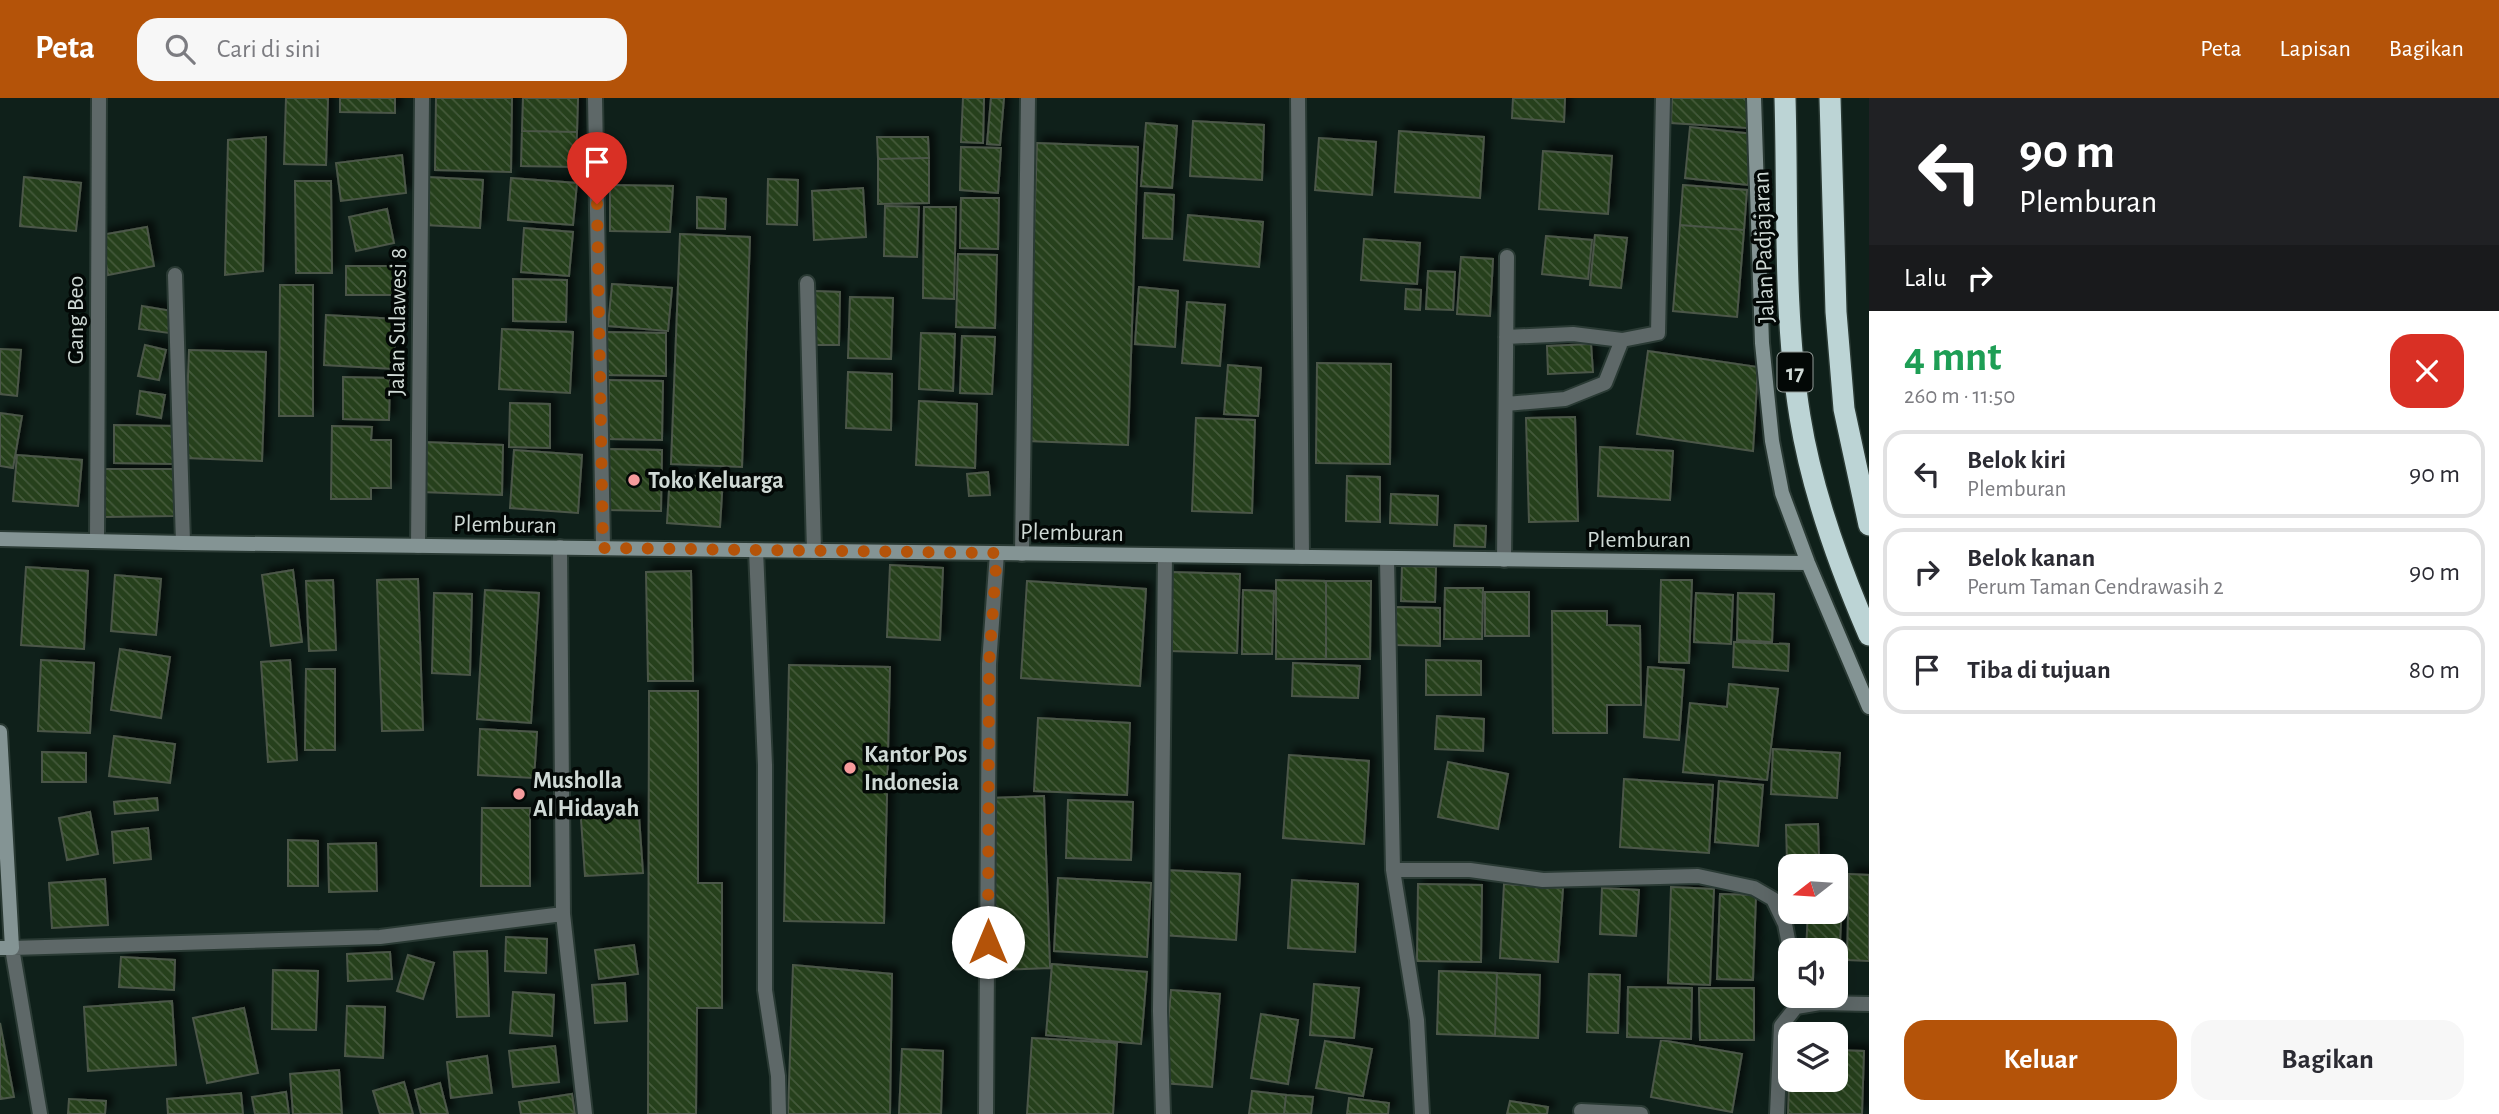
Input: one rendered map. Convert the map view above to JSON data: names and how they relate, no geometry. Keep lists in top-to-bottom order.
{
  "streets": {
    "highway": ["Jalan Padjajaran", "17"],
    "street": ["Gang Beo", "Jalan Sulawesi 8", "Plemburan"]
  },
  "crossings": [
    ["Gang Beo", "Plemburan"],
    ["Jalan Sulawesi 8", "Plemburan"]
  ],
  "places": ["Toko Keluarga", "Kantor Pos Indonesia", "Musholla Al Hidayah"],
  "north": "left",
  "page": {
    "header": "Peta",
    "search": "Cari di sini",
    "nav": ["Peta", "Lapisan", "Bagikan"],
    "turn": ["90 m", "Plemburan"],
    "then": "Lalu",
    "heading": ["4 mnt", "260 m · 11:50"],
    "list": [
      {
        "name": "Belok kiri",
        "note": "Plemburan",
        "value": "90 m"
      },
      {
        "name": "Belok kanan",
        "note": "Perum Taman Cendrawasih 2",
        "value": "90 m"
      },
      {
        "name": "Tiba di tujuan",
        "value": "80 m"
      }
    ],
    "buttons": ["Keluar", "Bagikan"]
  }
}
